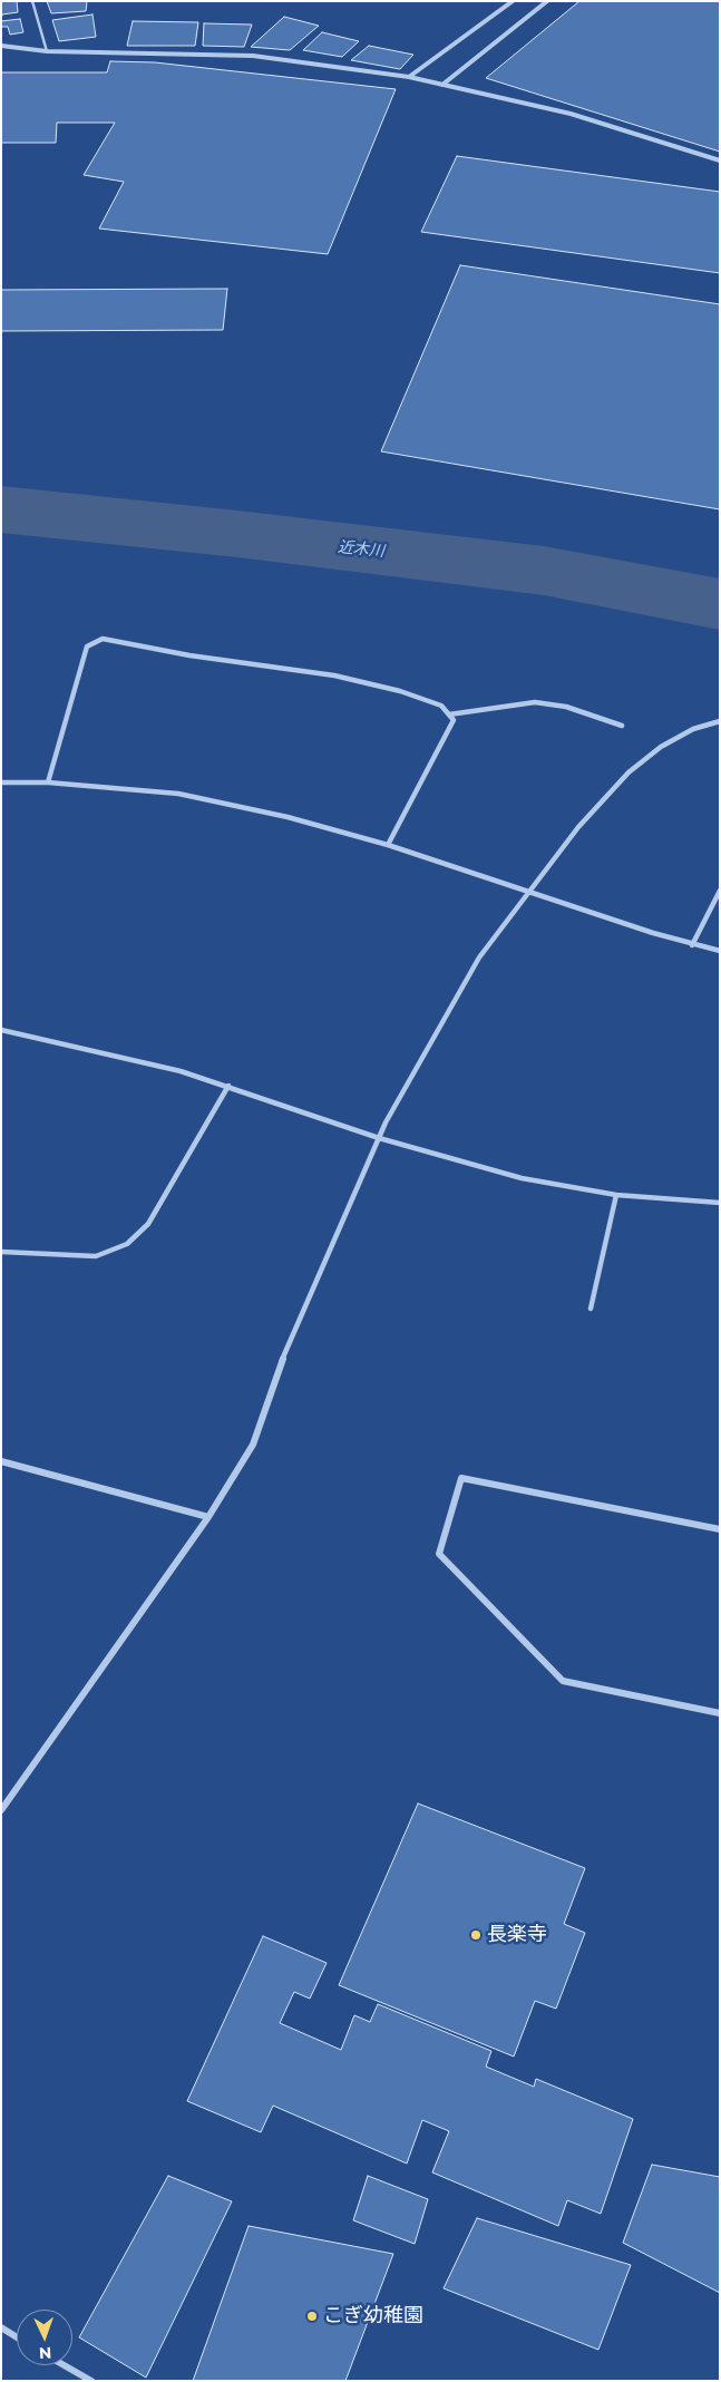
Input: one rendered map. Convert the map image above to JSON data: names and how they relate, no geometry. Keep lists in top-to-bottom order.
{
  "water": ["近木川"],
  "places": ["長楽寺", "こぎ幼稚園"],
  "north": "bottom"
}
